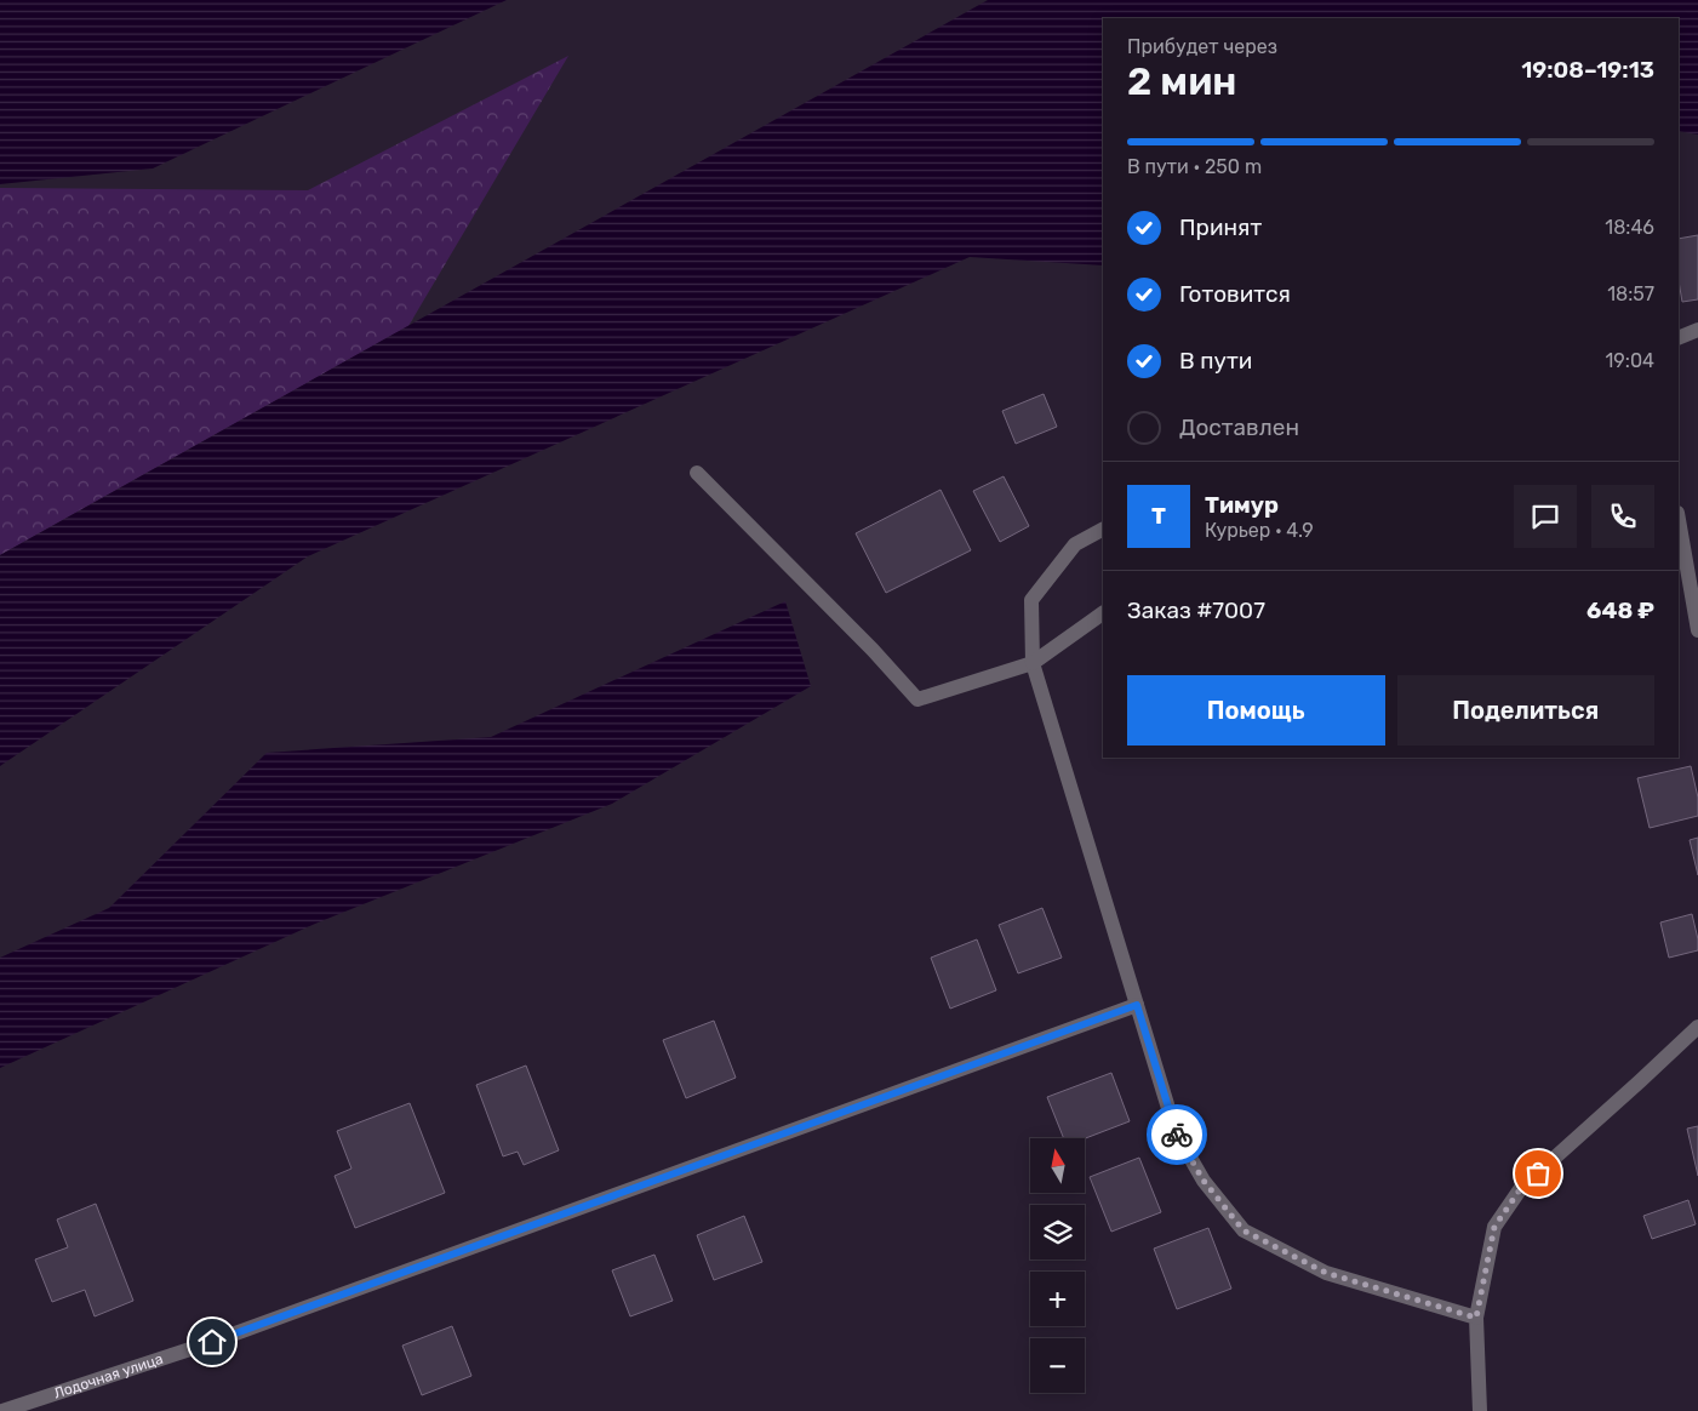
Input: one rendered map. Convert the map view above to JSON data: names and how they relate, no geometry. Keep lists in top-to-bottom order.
{
  "streets": {
    "street": ["Лодочная улица"]
  },
  "north": "top",
  "page": {
    "heading": ["2 мин", "Прибудет через", "19:08–19:13"],
    "panel": [
      "Тимур",
      "Курьер · 4.9",
      "Заказ #7007",
      "648 ₽"
    ],
    "bar": "В пути · 250 m",
    "list": [
      ["Принят", "18:46"],
      ["Готовится", "18:57"],
      ["В пути", "19:04"],
      "Доставлен"
    ],
    "round": "Т",
    "buttons": ["Помощь", "Поделиться"],
    "map_buttons": ["+", "−"]
  }
}
